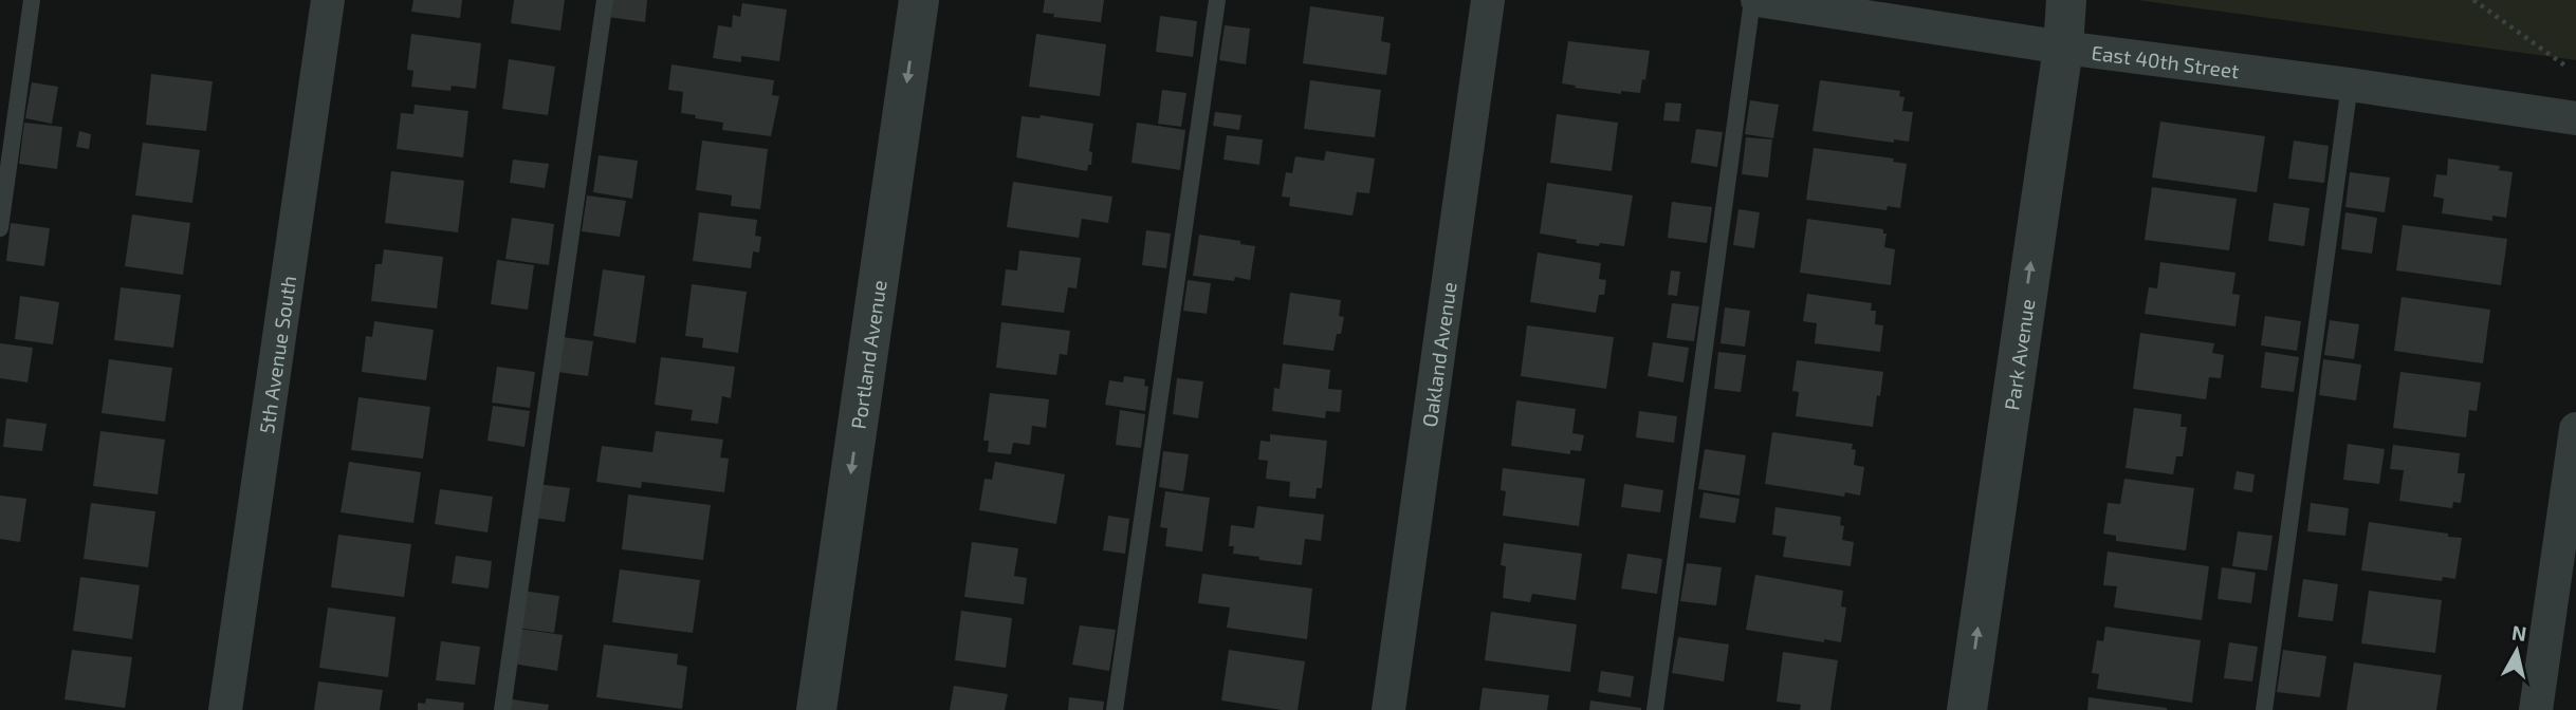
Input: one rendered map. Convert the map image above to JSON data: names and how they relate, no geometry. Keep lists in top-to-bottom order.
{
  "streets": {
    "street": [
      "East 40th Street",
      "5th Avenue South",
      "Portland Avenue",
      "Oakland Avenue",
      "Park Avenue"
    ]
  },
  "crossings": [
    ["East 40th Street", "Park Avenue"]
  ],
  "one_way": ["Portland Avenue", "Park Avenue"],
  "north": "top"
}
